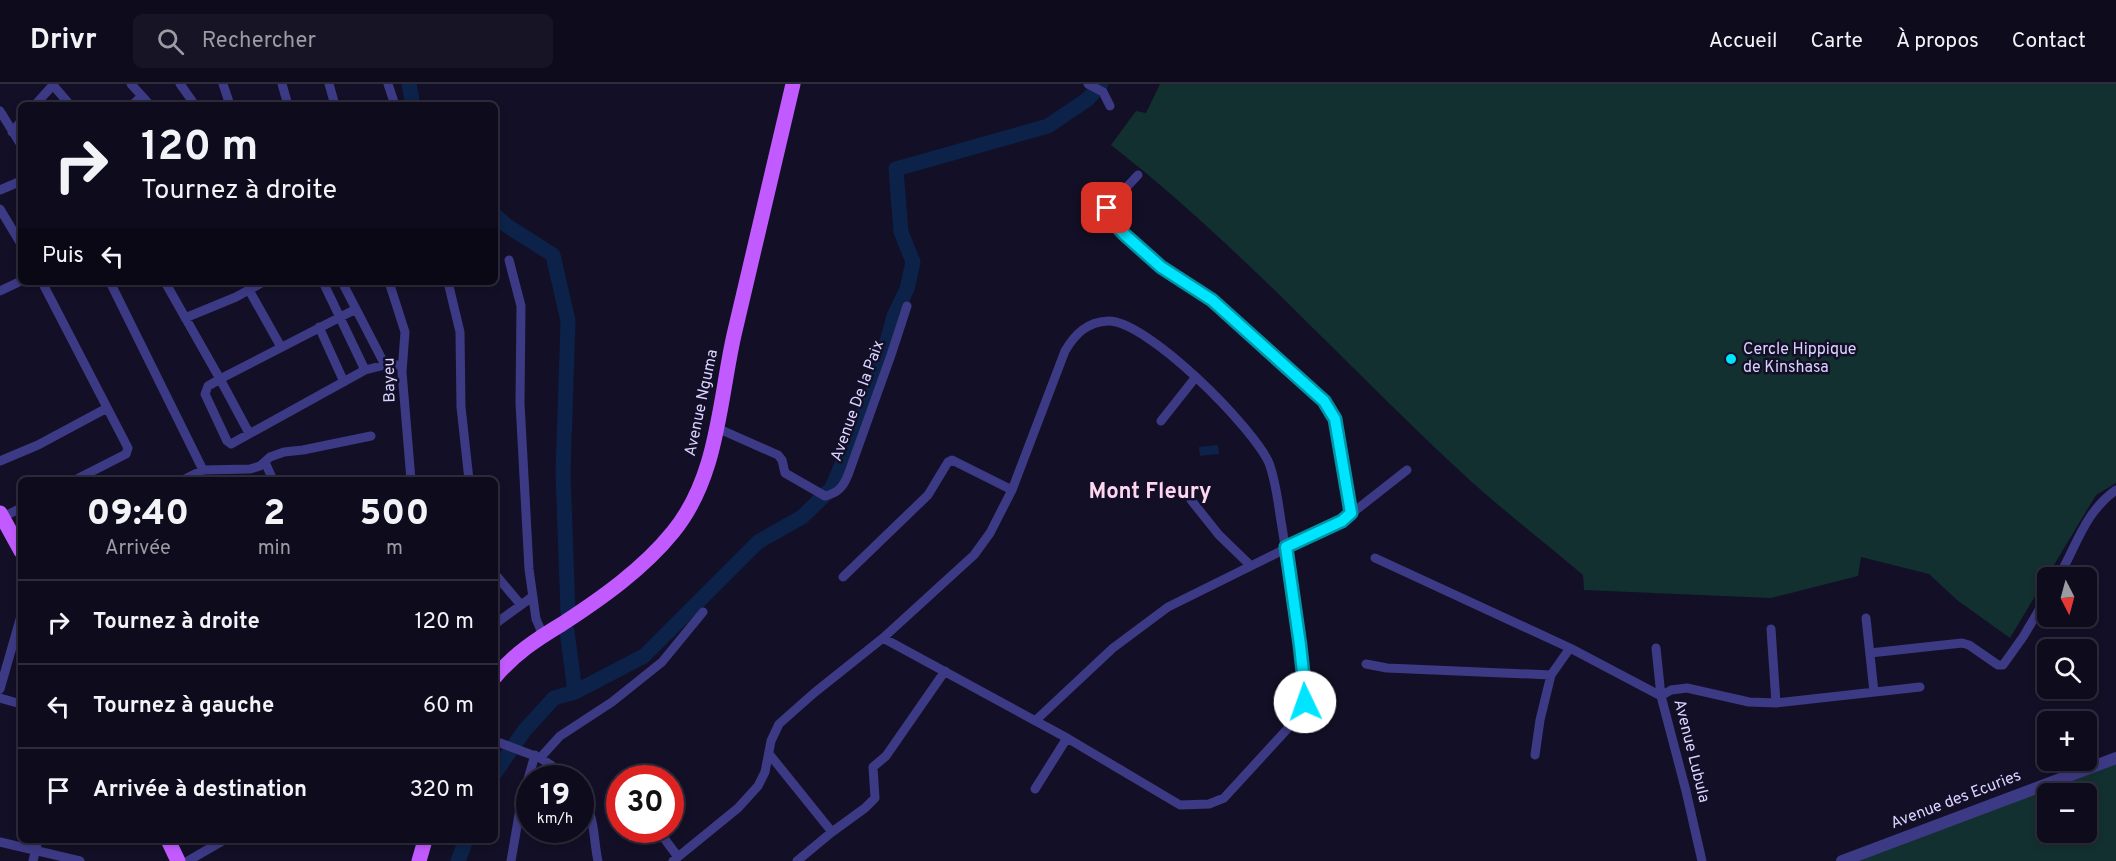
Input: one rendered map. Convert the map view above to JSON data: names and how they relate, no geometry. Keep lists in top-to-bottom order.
{
  "streets": {
    "main road": ["Avenue Nguma"],
    "street": [
      "Bayeu",
      "Avenue De la Paix",
      "Avenue Lubula",
      "Avenue des Ecuries"
    ]
  },
  "crossings": [
    ["Avenue De la Paix", "Avenue Nguma"]
  ],
  "districts": ["Mont Fleury"],
  "places": ["Cercle Hippique de Kinshasa"],
  "north": "bottom",
  "page": {
    "header": "Drivr",
    "search": "Rechercher",
    "nav": [
      "Accueil",
      "Carte",
      "À propos",
      "Contact"
    ],
    "turn": ["120 m", "Tournez à droite"],
    "then": "Puis",
    "eta": [
      "09:40",
      "Arrivée",
      "2",
      "min",
      "500",
      "m"
    ],
    "map_buttons": ["+", "−"],
    "list": [
      {
        "name": "Tournez à droite",
        "value": "120 m"
      },
      {
        "name": "Tournez à gauche",
        "value": "60 m"
      },
      {
        "name": "Arrivée à destination",
        "value": "320 m"
      }
    ],
    "speed": "19 km/h",
    "limit": "30"
  }
}
